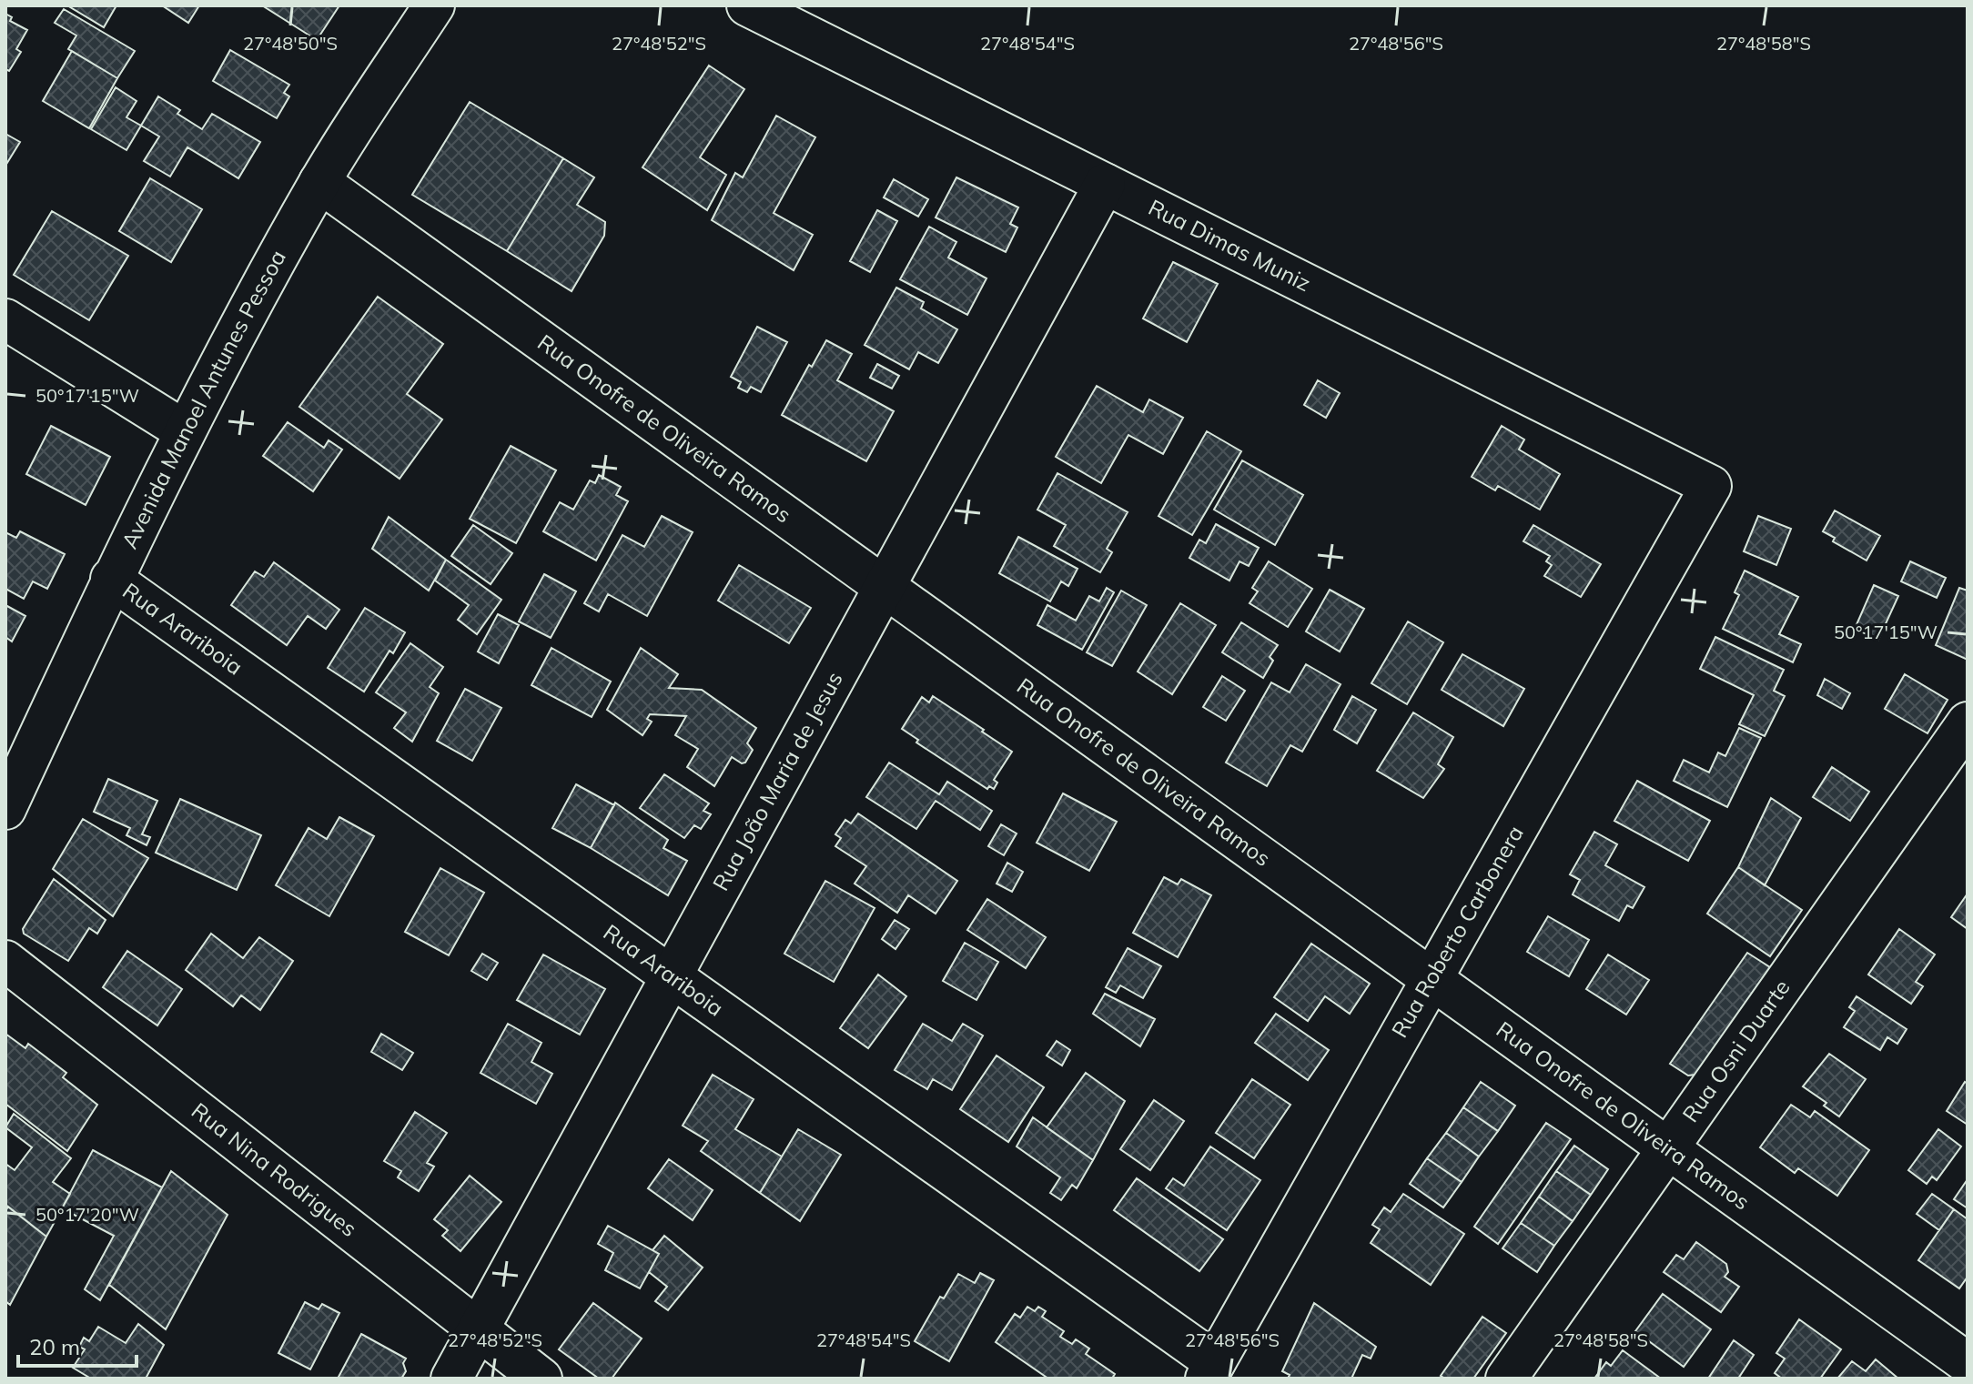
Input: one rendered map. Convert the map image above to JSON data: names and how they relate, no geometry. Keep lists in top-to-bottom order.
{
  "streets": {
    "street": [
      "Rua Dimas Muniz",
      "Avenida Manoel Antunes Pessoa",
      "Rua Onofre de Oliveira Ramos",
      "Rua Arariboia",
      "Rua João Maria de Jesus",
      "Rua Roberto Carbonera",
      "Rua Osni Duarte",
      "Rua Nina Rodrigues"
    ]
  },
  "crossings": [
    ["Rua Dimas Muniz", "Rua João Maria de Jesus"],
    ["Rua Dimas Muniz", "Rua Roberto Carbonera"],
    ["Avenida Manoel Antunes Pessoa", "Rua Onofre de Oliveira Ramos"],
    ["Avenida Manoel Antunes Pessoa", "Rua Arariboia"],
    ["Rua Onofre de Oliveira Ramos", "Rua João Maria de Jesus"],
    ["Rua Onofre de Oliveira Ramos", "Rua Roberto Carbonera"],
    ["Rua Onofre de Oliveira Ramos", "Rua Osni Duarte"],
    ["Rua Arariboia", "Rua João Maria de Jesus"],
    ["Rua Arariboia", "Rua Roberto Carbonera"],
    ["Rua João Maria de Jesus", "Rua Nina Rodrigues"]
  ],
  "scale_bar": "20 m",
  "coordinates": [
    "27°48'50\"S",
    "27°48'52\"S",
    "27°48'54\"S",
    "27°48'56\"S",
    "27°48'58\"S",
    "50°17'15\"W",
    "50°17'20\"W"
  ]
}
